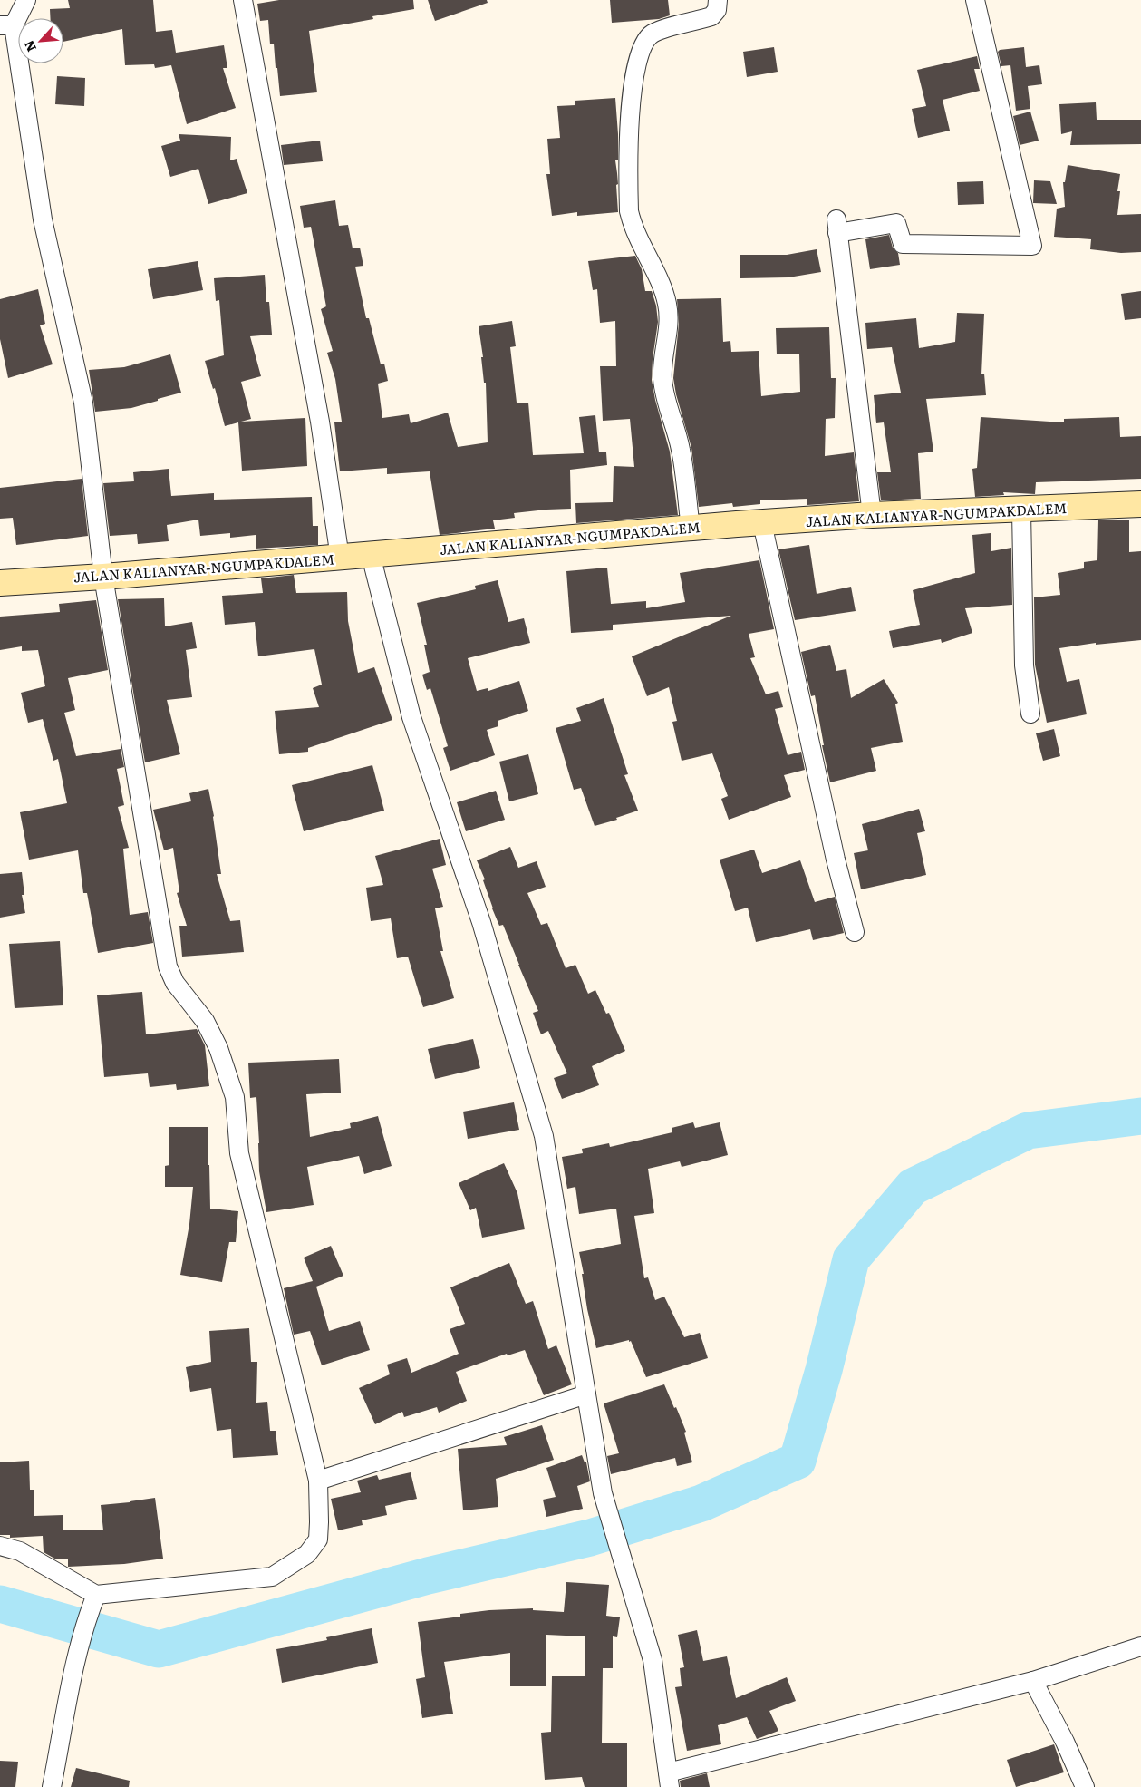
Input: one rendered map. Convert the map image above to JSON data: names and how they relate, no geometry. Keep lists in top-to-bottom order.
{
  "streets": {
    "street": ["JALAN KALIANYAR-NGUMPAKDALEM"]
  },
  "north": "bottom left"
}
